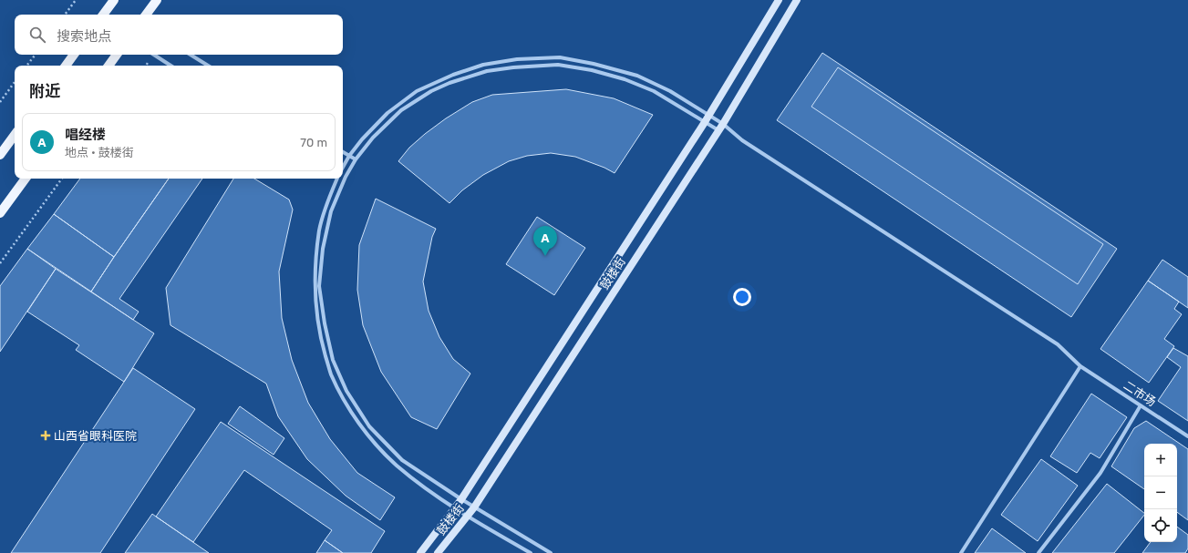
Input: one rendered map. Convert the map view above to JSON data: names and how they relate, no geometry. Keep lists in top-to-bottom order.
{
  "streets": {
    "street": ["鼓楼街", "二市场"]
  },
  "crossings": [
    ["鼓楼街", "二市场"]
  ],
  "places": {
    "health": ["山西省眼科医院"]
  },
  "page": {
    "search": "搜索地点",
    "heading": "附近",
    "list": [
      {
        "mark": "A",
        "name": "唱经楼",
        "note": "地点 · 鼓楼街",
        "value": "70 m"
      }
    ],
    "pins": "A",
    "map_buttons": ["+", "−"]
  }
}
